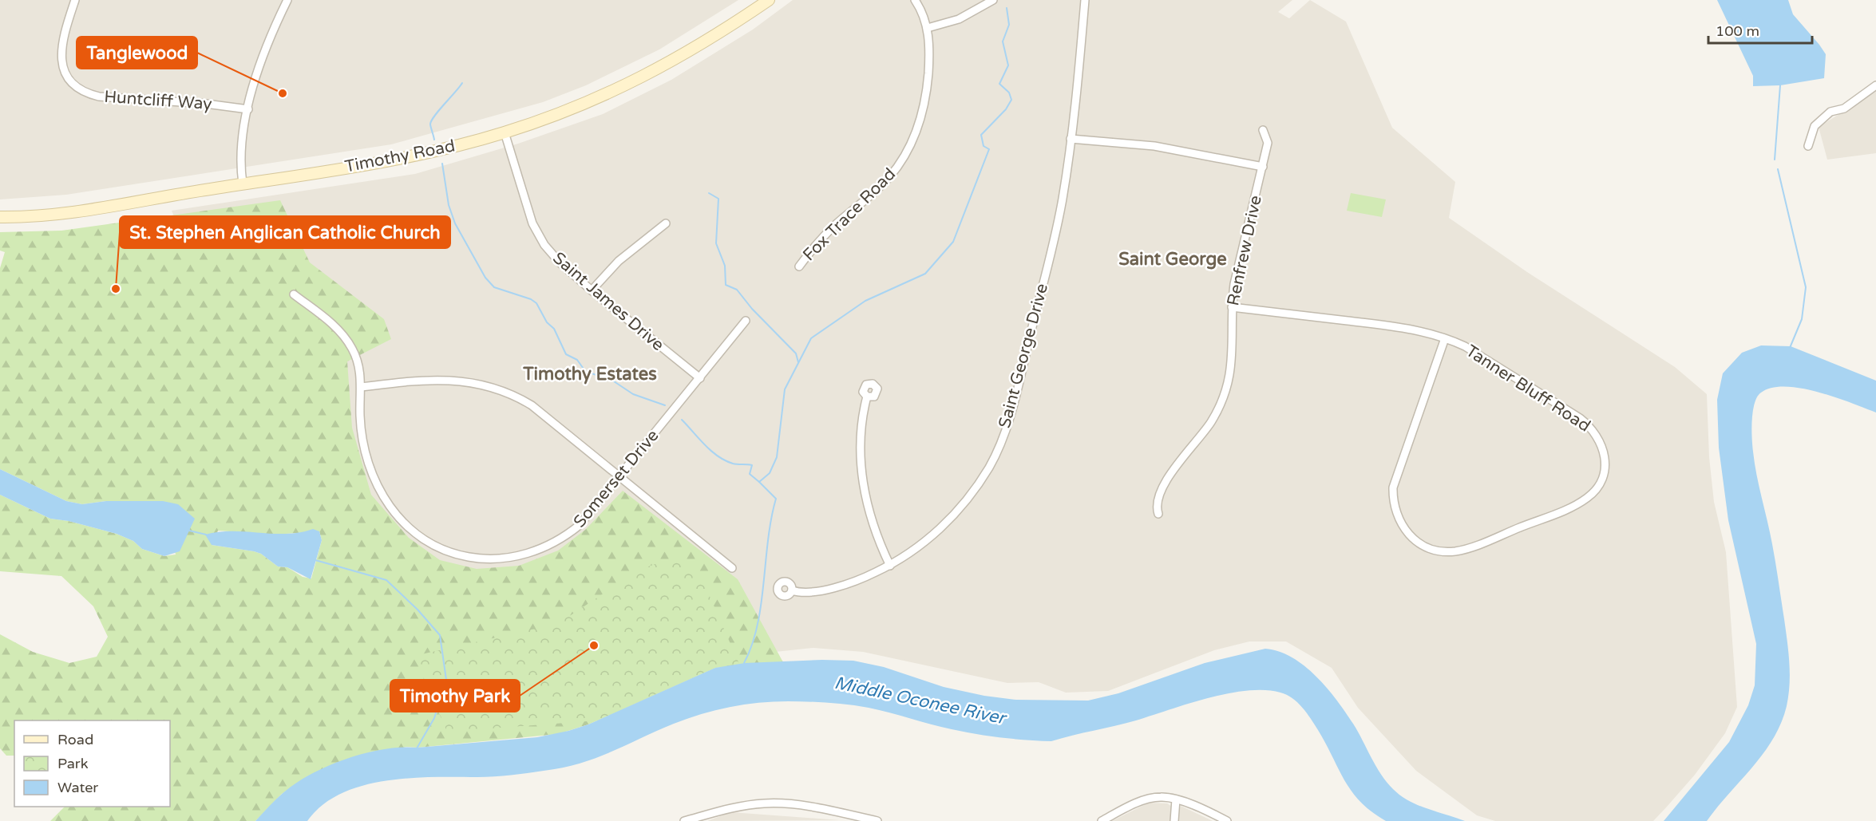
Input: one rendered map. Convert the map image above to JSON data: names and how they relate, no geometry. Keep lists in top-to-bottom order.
{
  "streets": {
    "main road": ["Timothy Road"],
    "street": [
      "Huntcliff Way",
      "Fox Trace Road",
      "Renfrew Drive",
      "Saint James Drive",
      "Saint George Drive",
      "Tanner Bluff Road",
      "Somerset Drive"
    ]
  },
  "crossings": [
    ["Timothy Road", "Saint James Drive"],
    ["Renfrew Drive", "Tanner Bluff Road"],
    ["Saint James Drive", "Somerset Drive"]
  ],
  "districts": ["Saint George", "Timothy Estates"],
  "water": ["Middle Oconee River"],
  "places": ["Tanglewood", "St. Stephen Anglican Catholic Church", "Timothy Park"],
  "legend": ["Road", "Park", "Water"],
  "scale_bar": "100 m"
}
